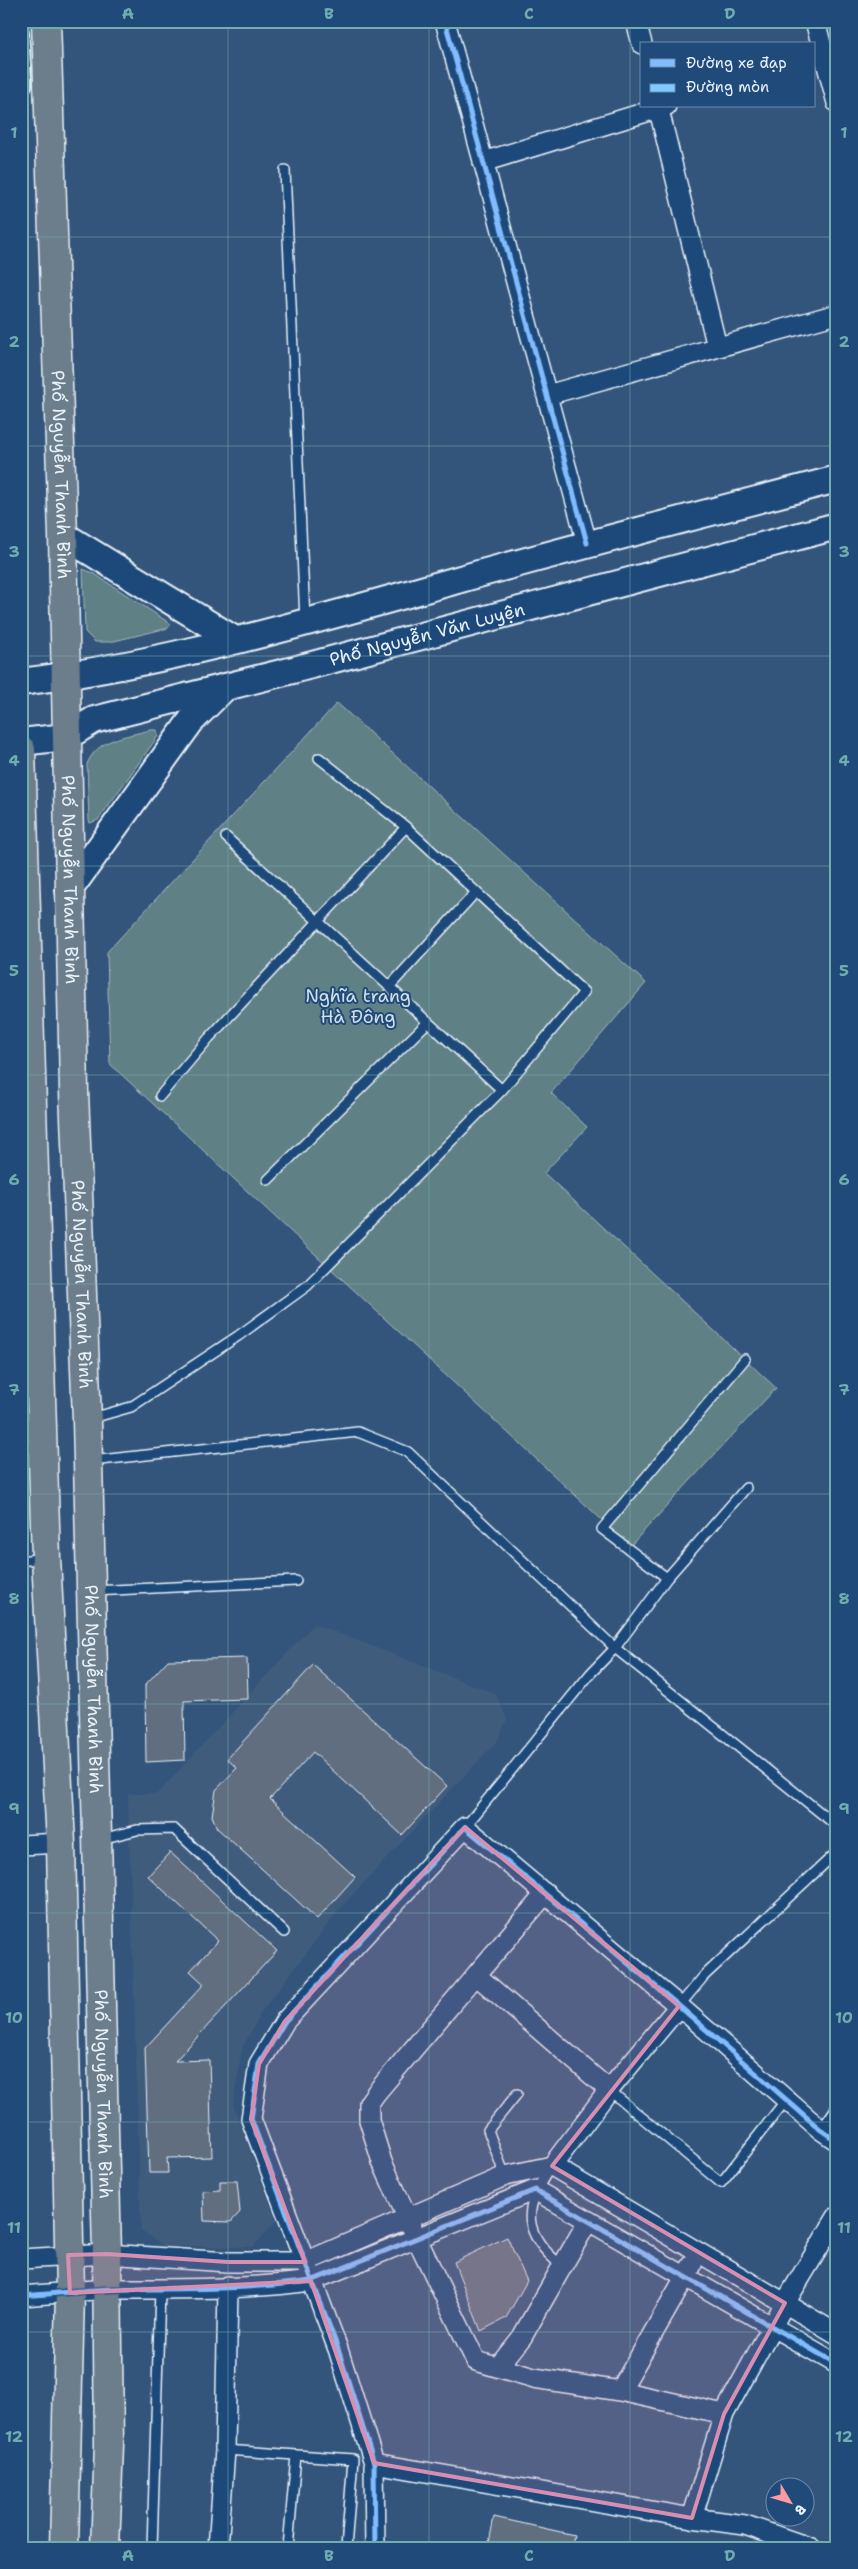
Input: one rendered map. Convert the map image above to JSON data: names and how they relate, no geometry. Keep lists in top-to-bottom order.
{
  "streets": {
    "main road": ["Phố Nguyễn Thanh Bình", "Phố Nguyễn Văn Luyện"]
  },
  "crossings": [
    ["Phố Nguyễn Thanh Bình", "Phố Nguyễn Văn Luyện"]
  ],
  "parks": ["Nghĩa trang Hà Đông"],
  "legend": ["Đường xe đạp", "Đường mòn"],
  "north": "bottom right",
  "grid": {
    "columns": [
      "A",
      "B",
      "C",
      "D"
    ],
    "rows": [
      "1",
      "2",
      "3",
      "4",
      "5",
      "6",
      "7",
      "8",
      "9",
      "10",
      "11",
      "12"
    ]
  }
}
